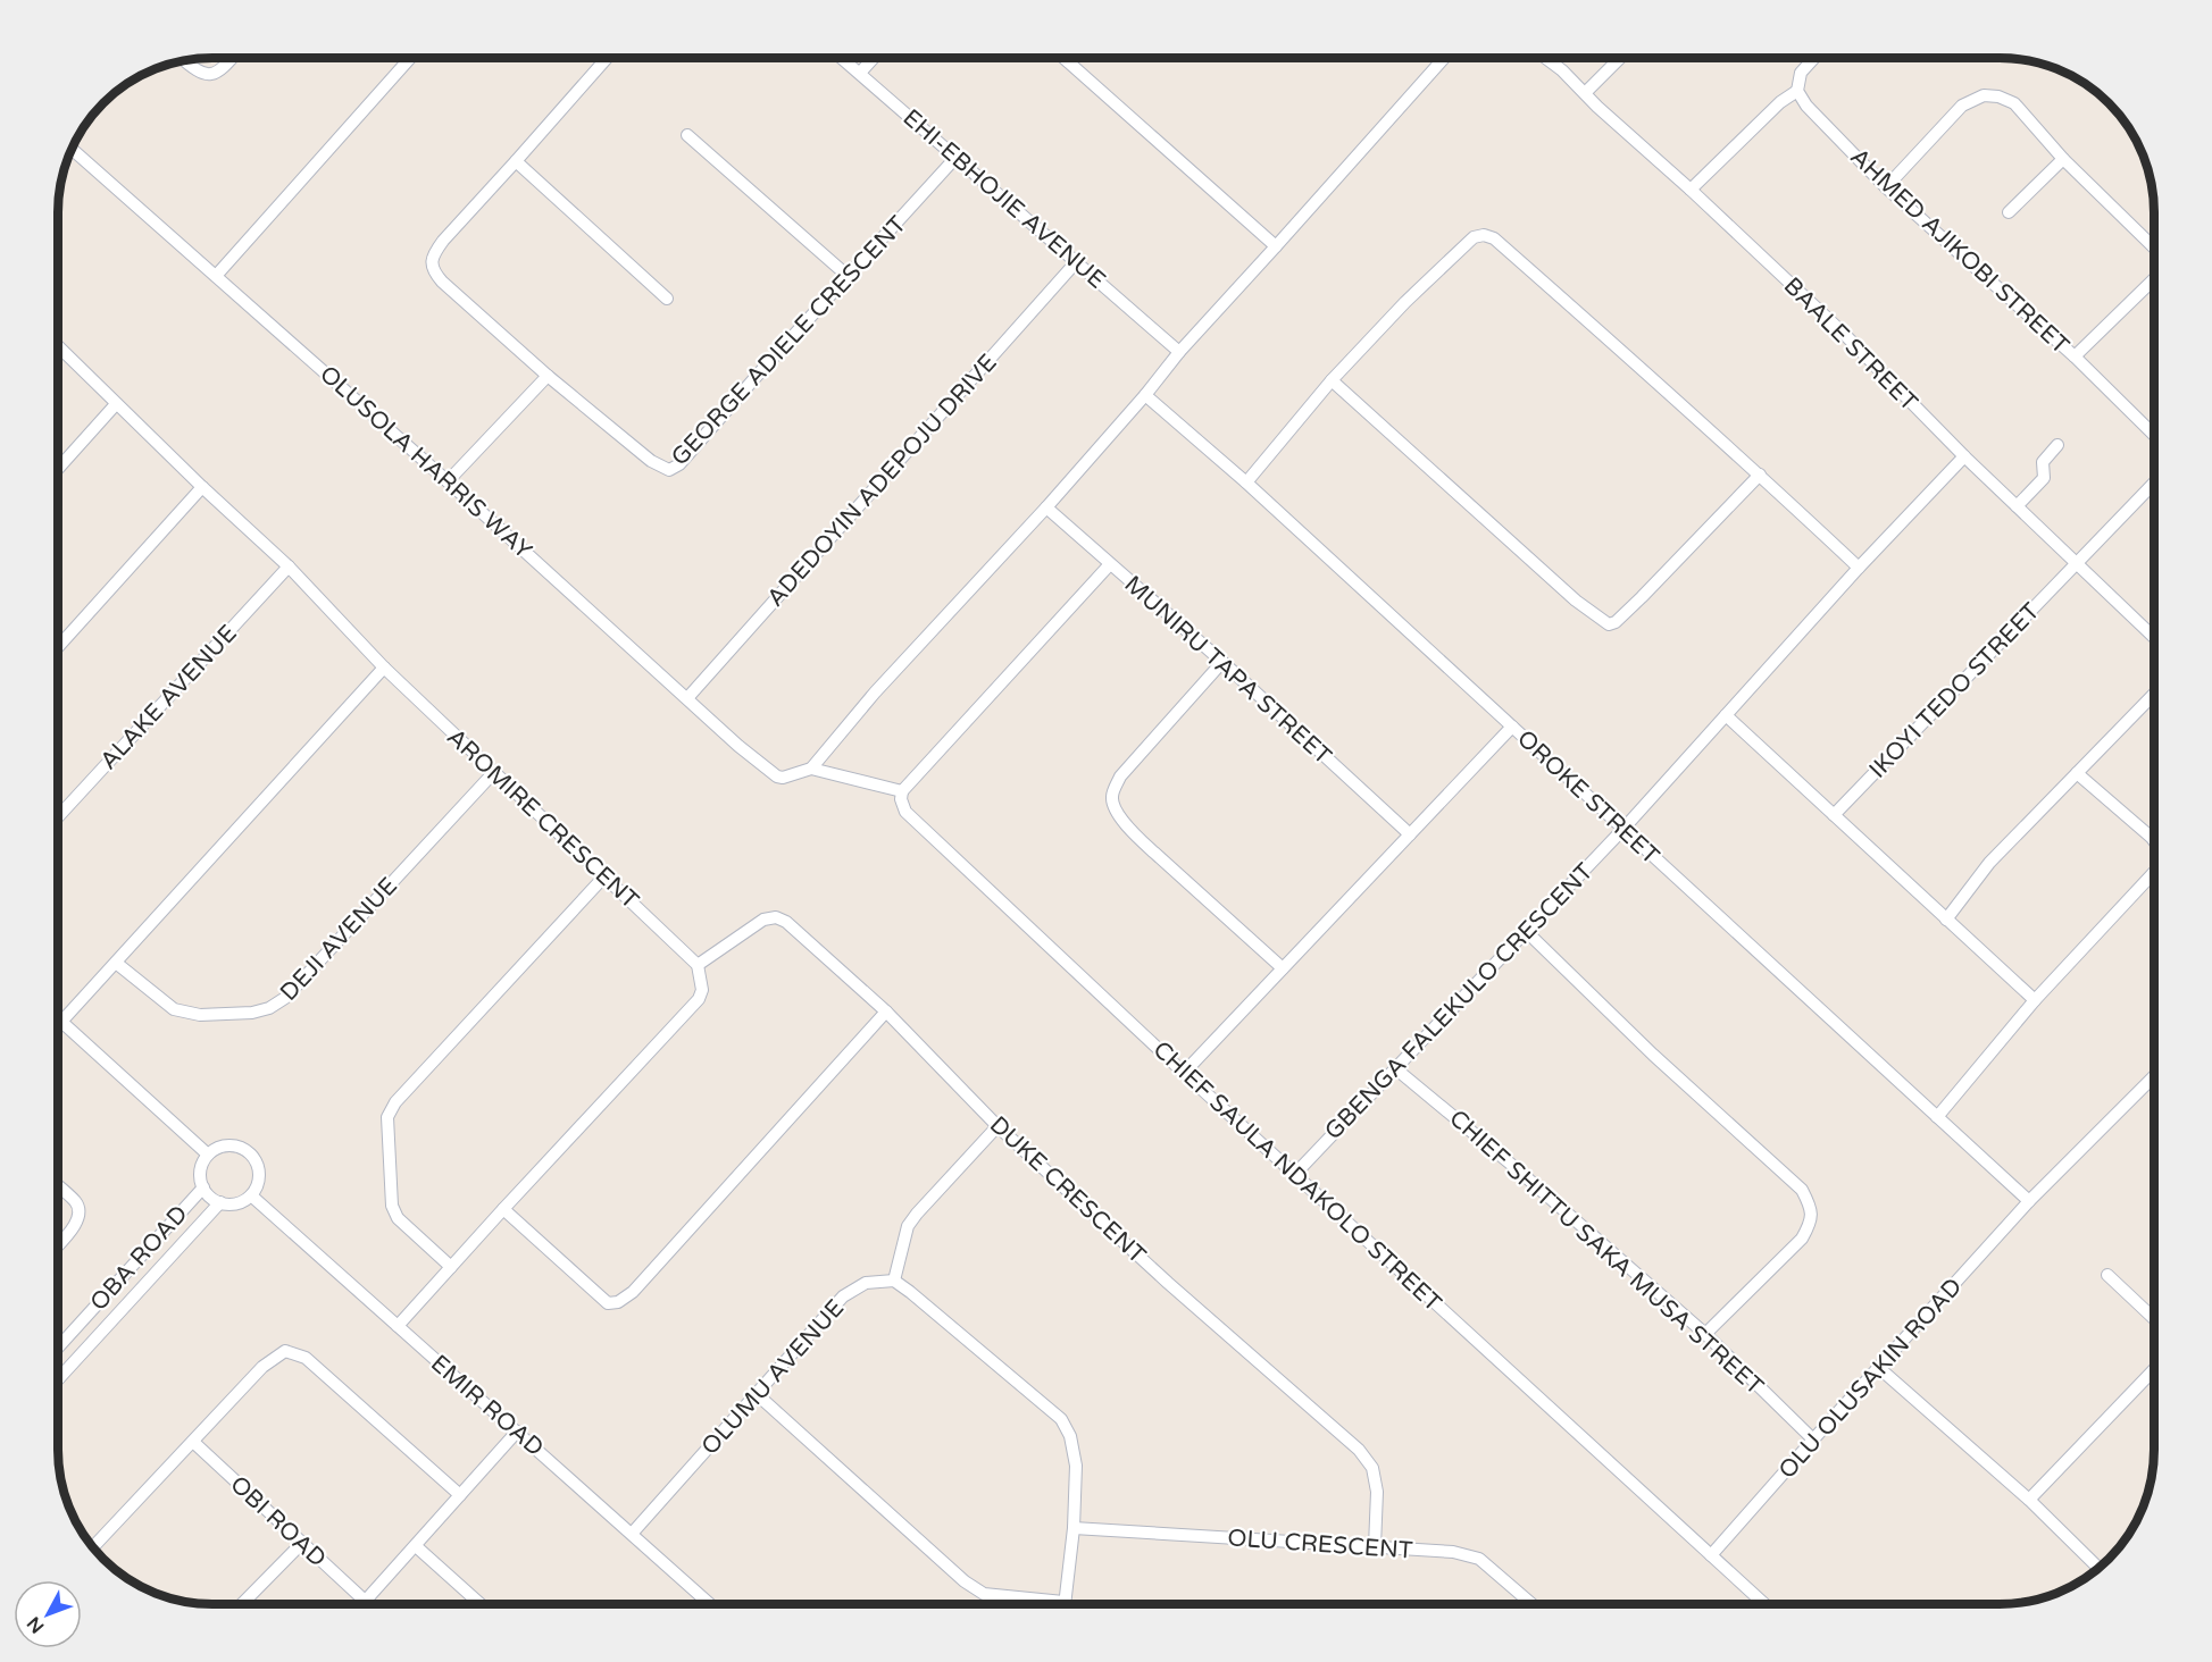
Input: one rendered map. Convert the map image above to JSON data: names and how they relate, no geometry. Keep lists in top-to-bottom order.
{
  "streets": {
    "street": [
      "EHI-EBHOJIE AVENUE",
      "AHMED AJIKOBI STREET",
      "GEORGE ADIELE CRESCENT",
      "BAALE STREET",
      "OLUSOLA HARRIS WAY",
      "ADEDOYIN ADEPOJU DRIVE",
      "MUNIRU TAPA STREET",
      "IKOYI TEDO STREET",
      "ALAKE AVENUE",
      "OROKE STREET",
      "AROMIRE CRESCENT",
      "DEJI AVENUE",
      "GBENGA FALEKULO CRESCENT",
      "CHIEF SAULA NDAKOLO STREET",
      "DUKE CRESCENT",
      "CHIEF SHITTU SAKA MUSA STREET",
      "OBA ROAD",
      "OLUMU AVENUE",
      "OLU OLUSAKIN ROAD",
      "EMIR ROAD",
      "OBI ROAD",
      "OLU CRESCENT"
    ]
  },
  "crossings": [
    ["EHI-EBHOJIE AVENUE", "GEORGE ADIELE CRESCENT"],
    ["EHI-EBHOJIE AVENUE", "ADEDOYIN ADEPOJU DRIVE"],
    ["BAALE STREET", "IKOYI TEDO STREET"],
    ["BAALE STREET", "GBENGA FALEKULO CRESCENT"],
    ["OLUSOLA HARRIS WAY", "ADEDOYIN ADEPOJU DRIVE"],
    ["ALAKE AVENUE", "AROMIRE CRESCENT"],
    ["OROKE STREET", "GBENGA FALEKULO CRESCENT"],
    ["OROKE STREET", "OLU OLUSAKIN ROAD"],
    ["AROMIRE CRESCENT", "DEJI AVENUE"],
    ["AROMIRE CRESCENT", "DUKE CRESCENT"],
    ["GBENGA FALEKULO CRESCENT", "CHIEF SAULA NDAKOLO STREET"],
    ["GBENGA FALEKULO CRESCENT", "CHIEF SHITTU SAKA MUSA STREET"],
    ["CHIEF SAULA NDAKOLO STREET", "OLU OLUSAKIN ROAD"],
    ["DUKE CRESCENT", "OLU CRESCENT"],
    ["CHIEF SHITTU SAKA MUSA STREET", "OLU OLUSAKIN ROAD"],
    ["OBA ROAD", "EMIR ROAD"],
    ["OLUMU AVENUE", "EMIR ROAD"]
  ],
  "north": "bottom left"
}
